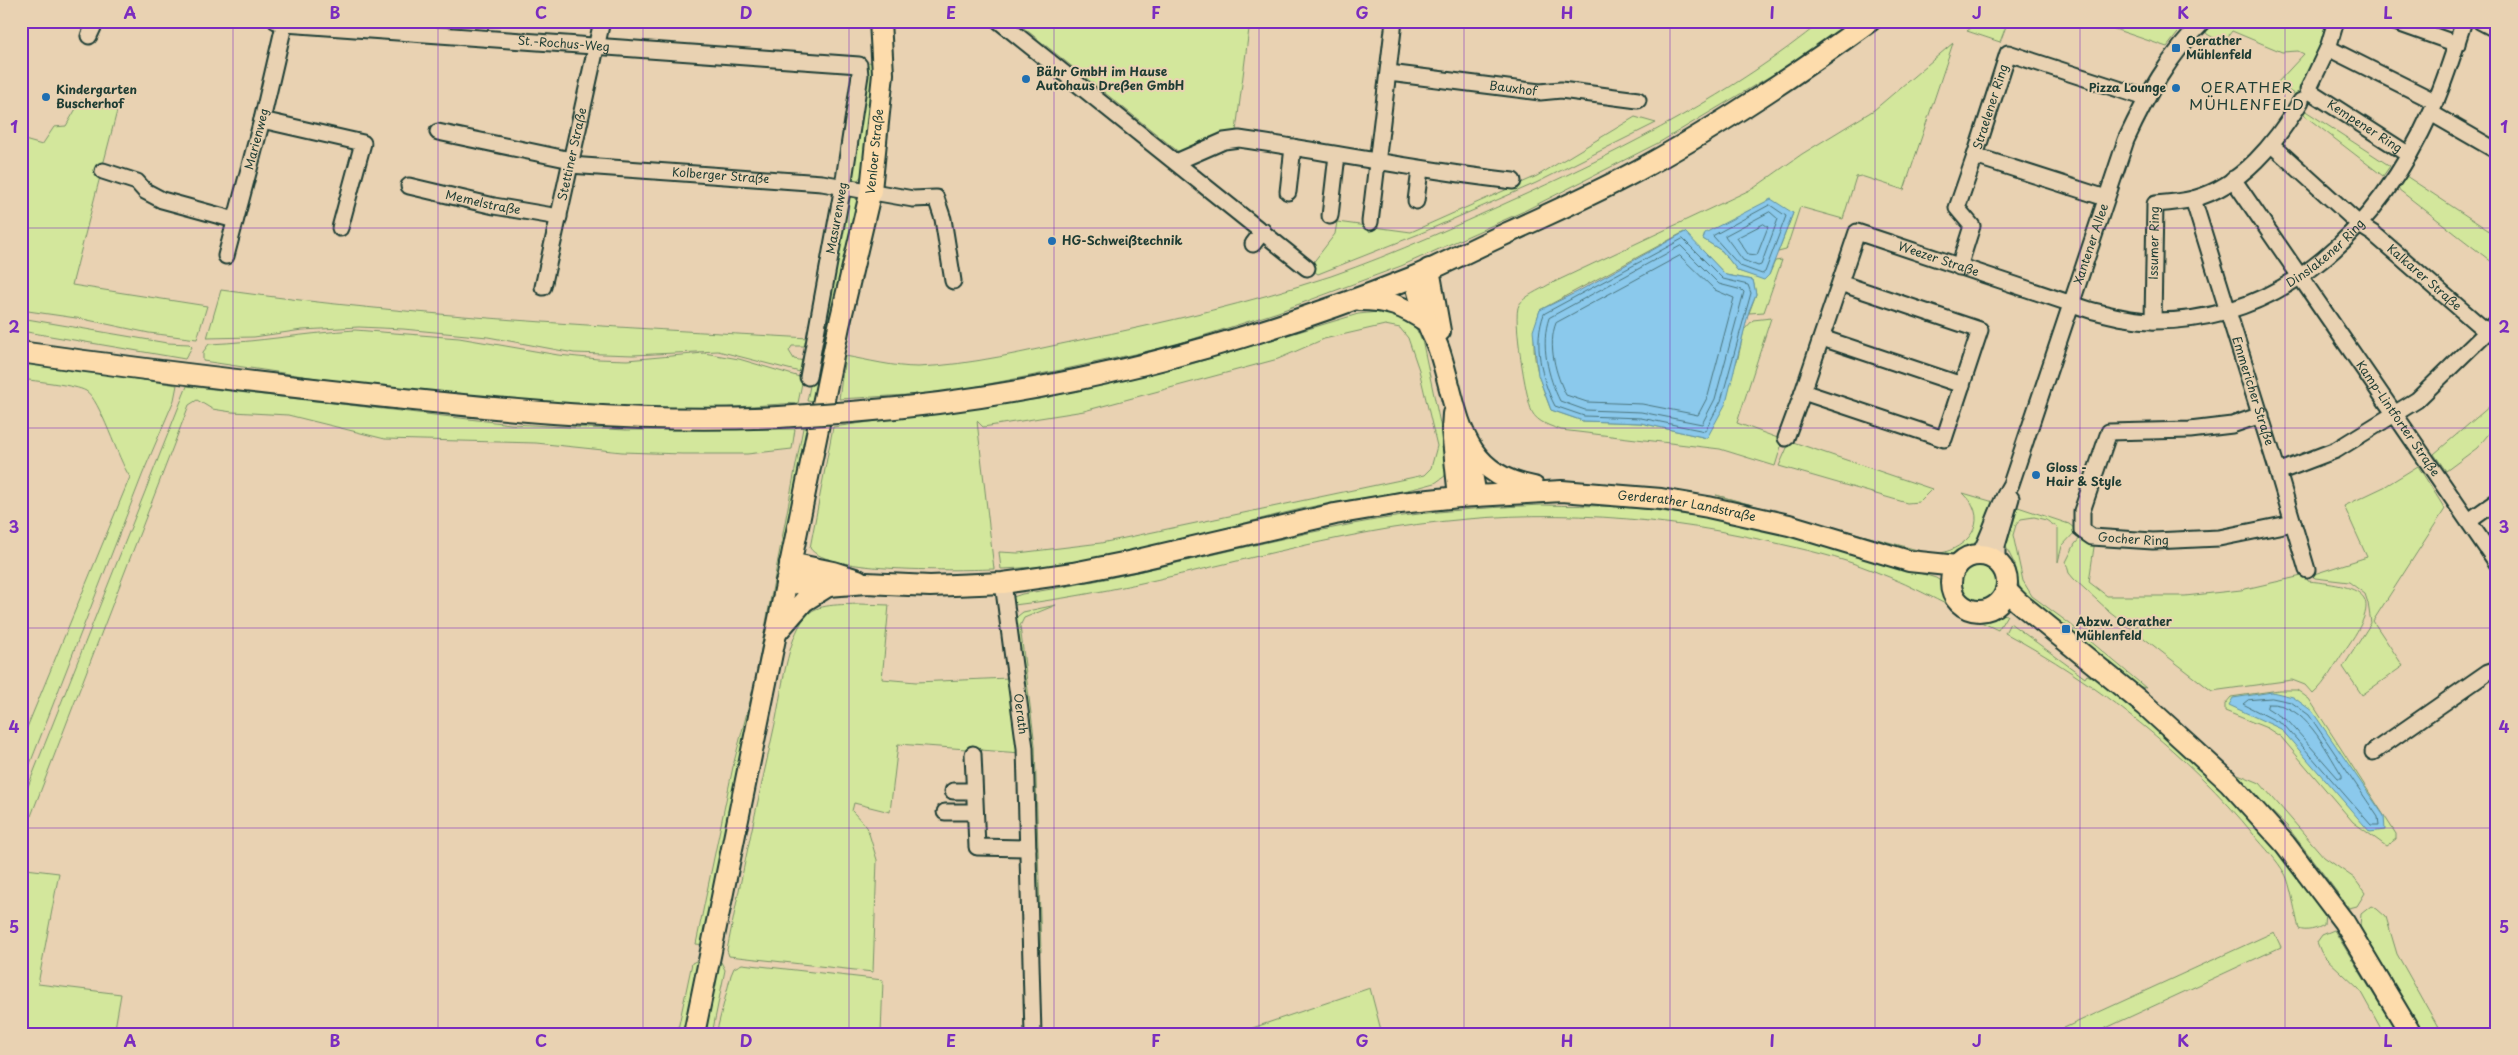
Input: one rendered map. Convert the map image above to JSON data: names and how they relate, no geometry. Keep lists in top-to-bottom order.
{
  "streets": {
    "main road": ["Venloer Straße", "Gerderather Landstraße"],
    "street": [
      "St.-Rochus-Weg",
      "Bauxhof",
      "Straelener Ring",
      "Kempener Ring",
      "Marienweg",
      "Stettiner Straße",
      "Kolberger Straße",
      "Memelstraße",
      "Masurenweg",
      "Xantener Allee",
      "Issumer Ring",
      "Dinslakener Ring",
      "Weezer Straße",
      "Kalkarer Straße",
      "Emmericher Straße",
      "Kamp-Lintforter Straße",
      "Gocher Ring",
      "Oerath"
    ]
  },
  "crossings": [
    ["St.-Rochus-Weg", "Marienweg"],
    ["St.-Rochus-Weg", "Stettiner Straße"],
    ["St.-Rochus-Weg", "Masurenweg"],
    ["Straelener Ring", "Xantener Allee"],
    ["Straelener Ring", "Weezer Straße"],
    ["Kempener Ring", "Dinslakener Ring"],
    ["Venloer Straße", "Kolberger Straße"],
    ["Stettiner Straße", "Kolberger Straße"],
    ["Stettiner Straße", "Memelstraße"],
    ["Kolberger Straße", "Masurenweg"],
    ["Xantener Allee", "Dinslakener Ring"],
    ["Xantener Allee", "Weezer Straße"],
    ["Xantener Allee", "Gerderather Landstraße"],
    ["Issumer Ring", "Dinslakener Ring"],
    ["Dinslakener Ring", "Weezer Straße"],
    ["Dinslakener Ring", "Kalkarer Straße"],
    ["Dinslakener Ring", "Emmericher Straße"],
    ["Dinslakener Ring", "Kamp-Lintforter Straße"],
    ["Kalkarer Straße", "Kamp-Lintforter Straße"],
    ["Emmericher Straße", "Gocher Ring"],
    ["Gerderather Landstraße", "Oerath"]
  ],
  "districts": ["OERATHER MÜHLENFELD"],
  "places": {
    "transit": ["Oerather Mühlenfeld", "Abzw. Oerather Mühlenfeld"],
    "other": [
      "Bähr GmbH im Hause Autohaus Dreßen GmbH",
      "Pizza Lounge",
      "Kindergarten Buscherhof",
      "HG-Schweißtechnik",
      "Gloss - Hair & Style"
    ]
  },
  "grid": {
    "columns": [
      "A",
      "B",
      "C",
      "D",
      "E",
      "F",
      "G",
      "H",
      "I",
      "J",
      "K",
      "L"
    ],
    "rows": [
      "1",
      "2",
      "3",
      "4",
      "5"
    ]
  }
}
